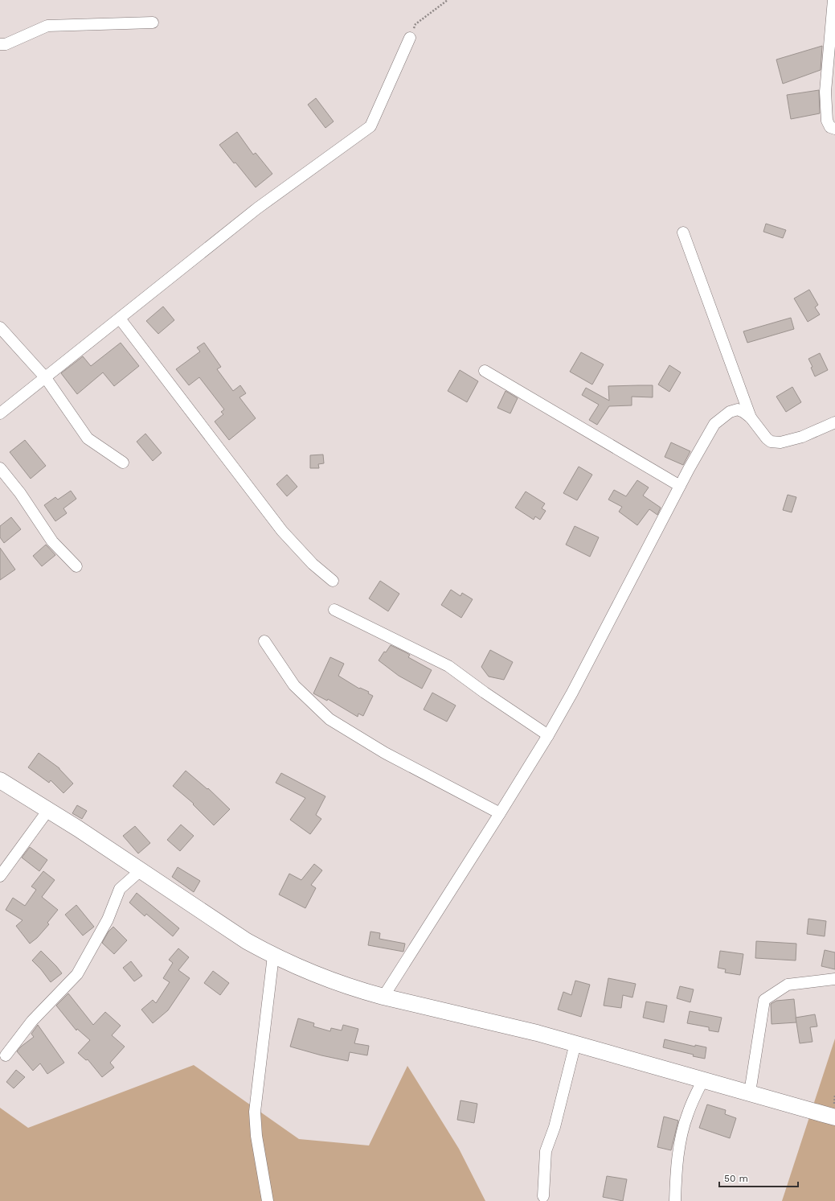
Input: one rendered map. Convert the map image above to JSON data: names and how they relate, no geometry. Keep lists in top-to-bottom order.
{
  "scale_bar": "50 m"
}
